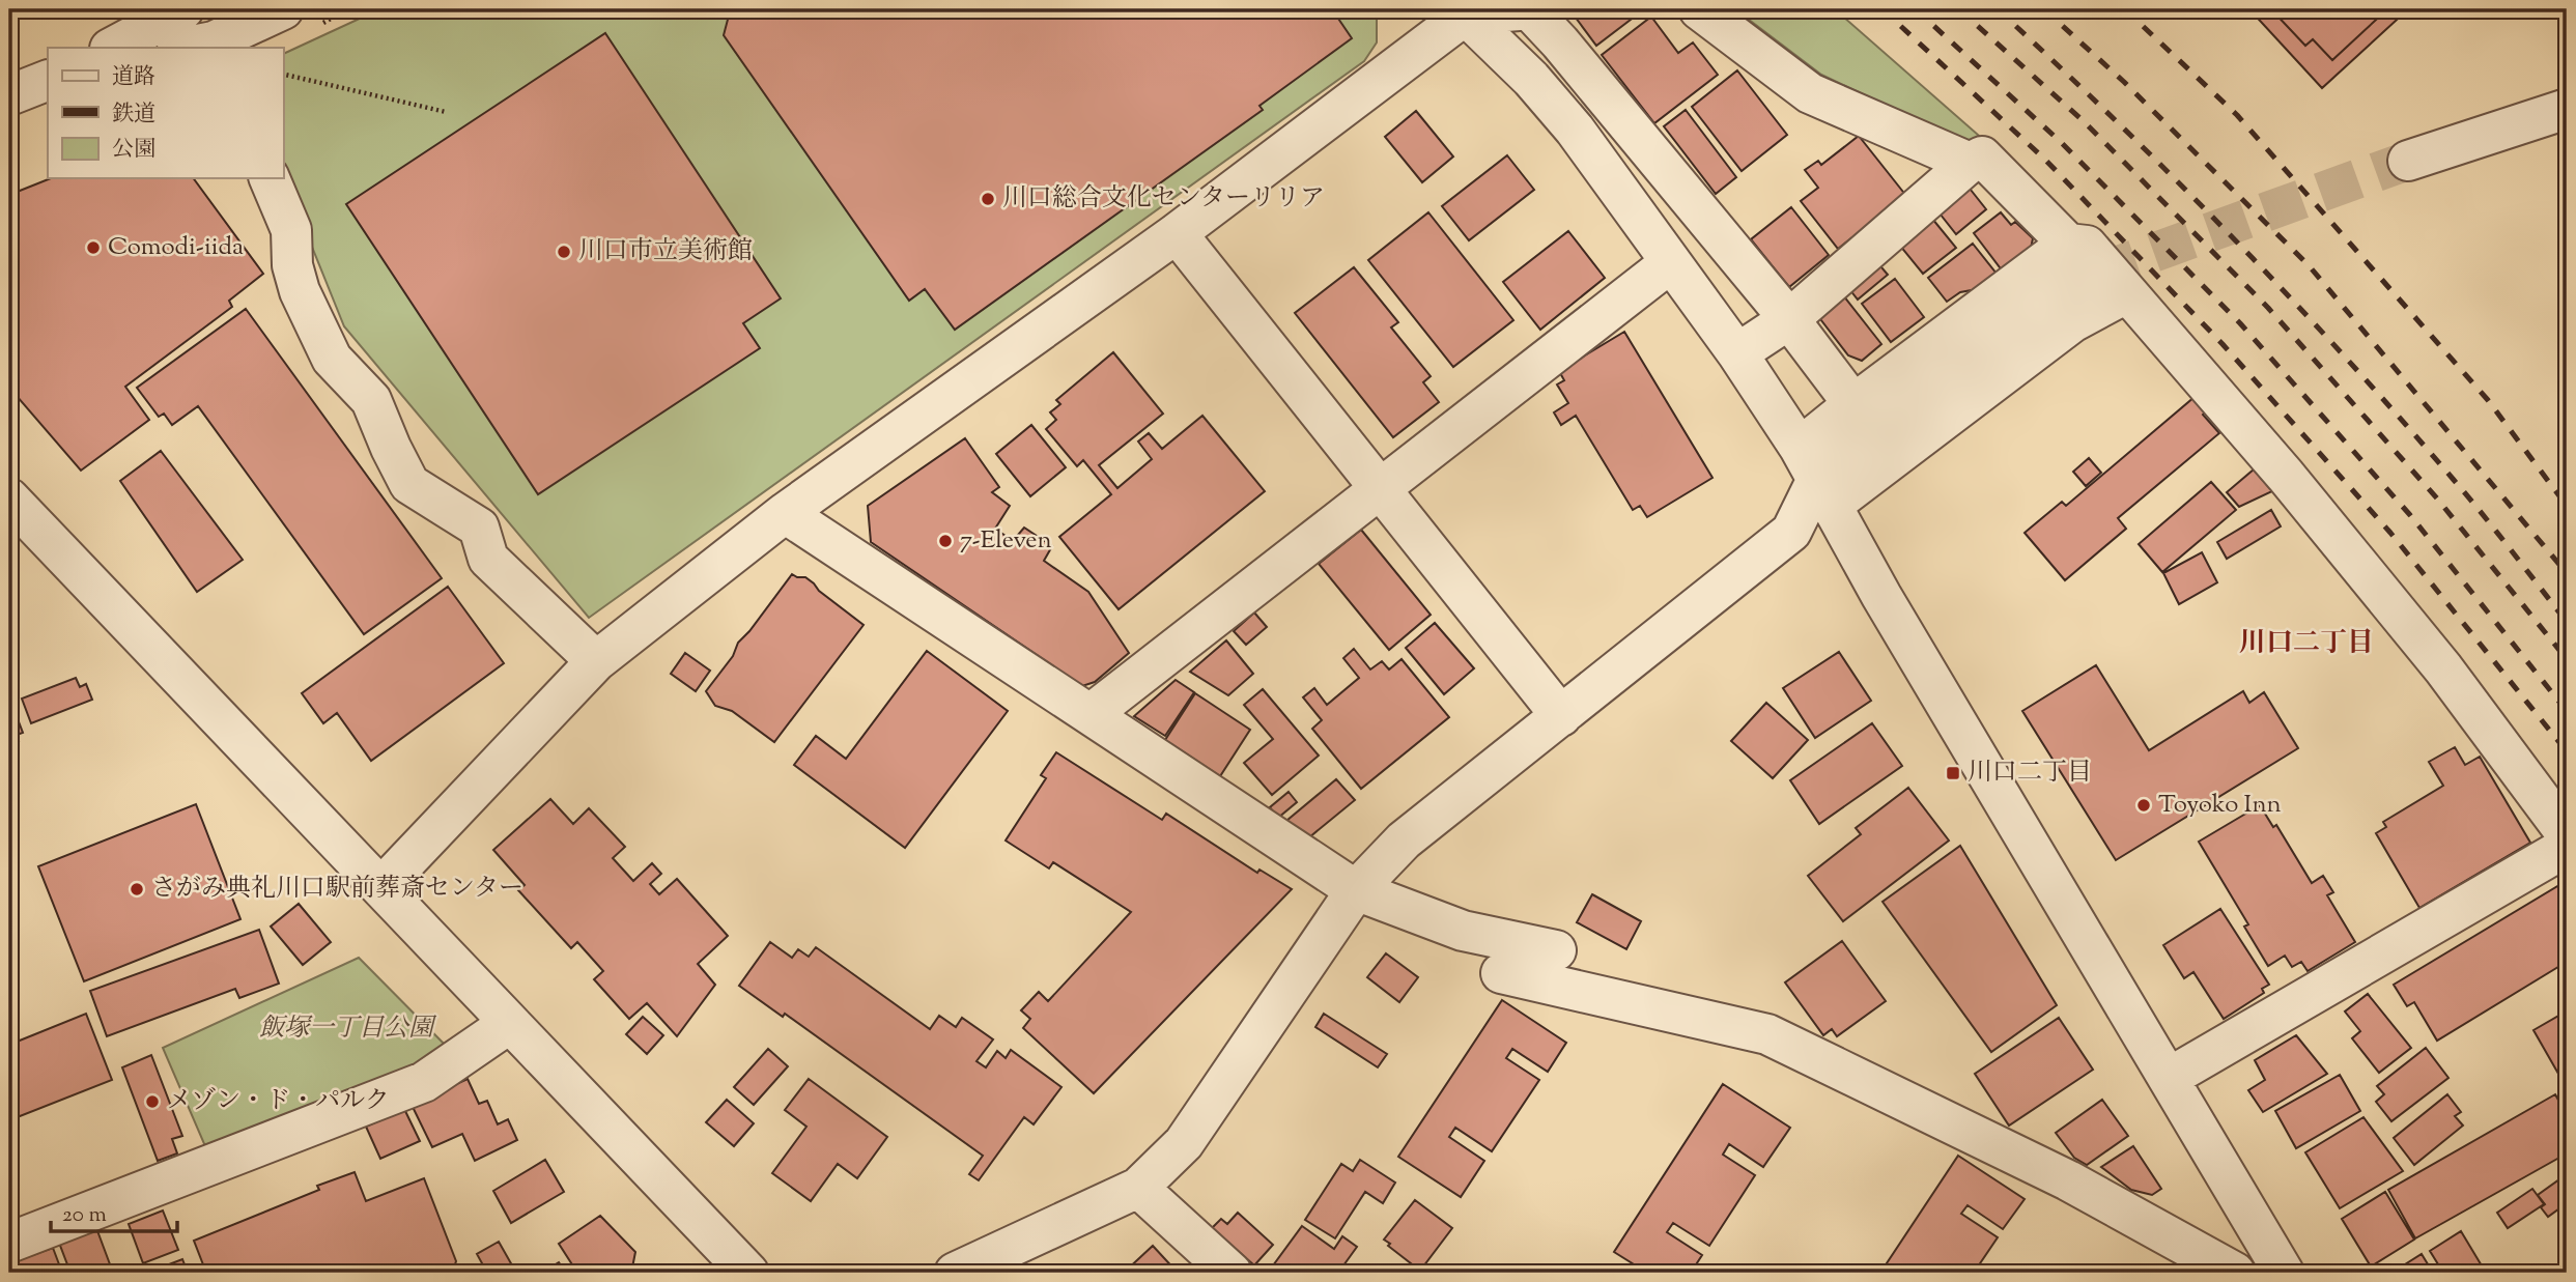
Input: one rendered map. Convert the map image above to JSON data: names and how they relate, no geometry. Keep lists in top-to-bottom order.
{
  "districts": ["川口二丁目"],
  "parks": ["飯塚一丁目公園"],
  "places": {
    "other": [
      "川口総合文化センターリリア",
      "Comodi-iida",
      "川口市立美術館",
      "7-Eleven",
      "Toyoko Inn",
      "さがみ典礼川口駅前葬斎センター",
      "メゾン・ド・パルク"
    ],
    "transit": ["川口二丁目"]
  },
  "legend": ["道路", "鉄道", "公園"],
  "scale_bar": "20 m"
}
